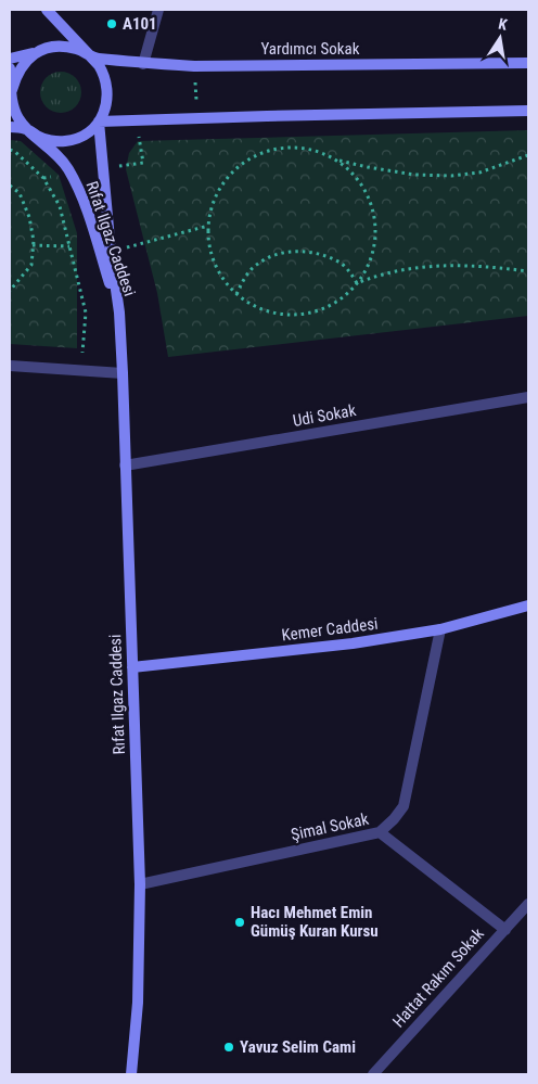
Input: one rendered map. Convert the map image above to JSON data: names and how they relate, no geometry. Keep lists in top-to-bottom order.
{
  "streets": {
    "street": [
      "Yardımcı Sokak",
      "Rıfat Ilgaz Caddesi",
      "Udi Sokak",
      "Kemer Caddesi",
      "Şimal Sokak",
      "Hattat Rakım Sokak"
    ]
  },
  "crossings": [
    ["Yardımcı Sokak", "Rıfat Ilgaz Caddesi"],
    ["Rıfat Ilgaz Caddesi", "Udi Sokak"],
    ["Rıfat Ilgaz Caddesi", "Kemer Caddesi"],
    ["Rıfat Ilgaz Caddesi", "Şimal Sokak"],
    ["Kemer Caddesi", "Şimal Sokak"]
  ],
  "places": ["A101", "Hacı Mehmet Emin Gümüş Kuran Kursu", "Yavuz Selim Cami"],
  "north": "top"
}
